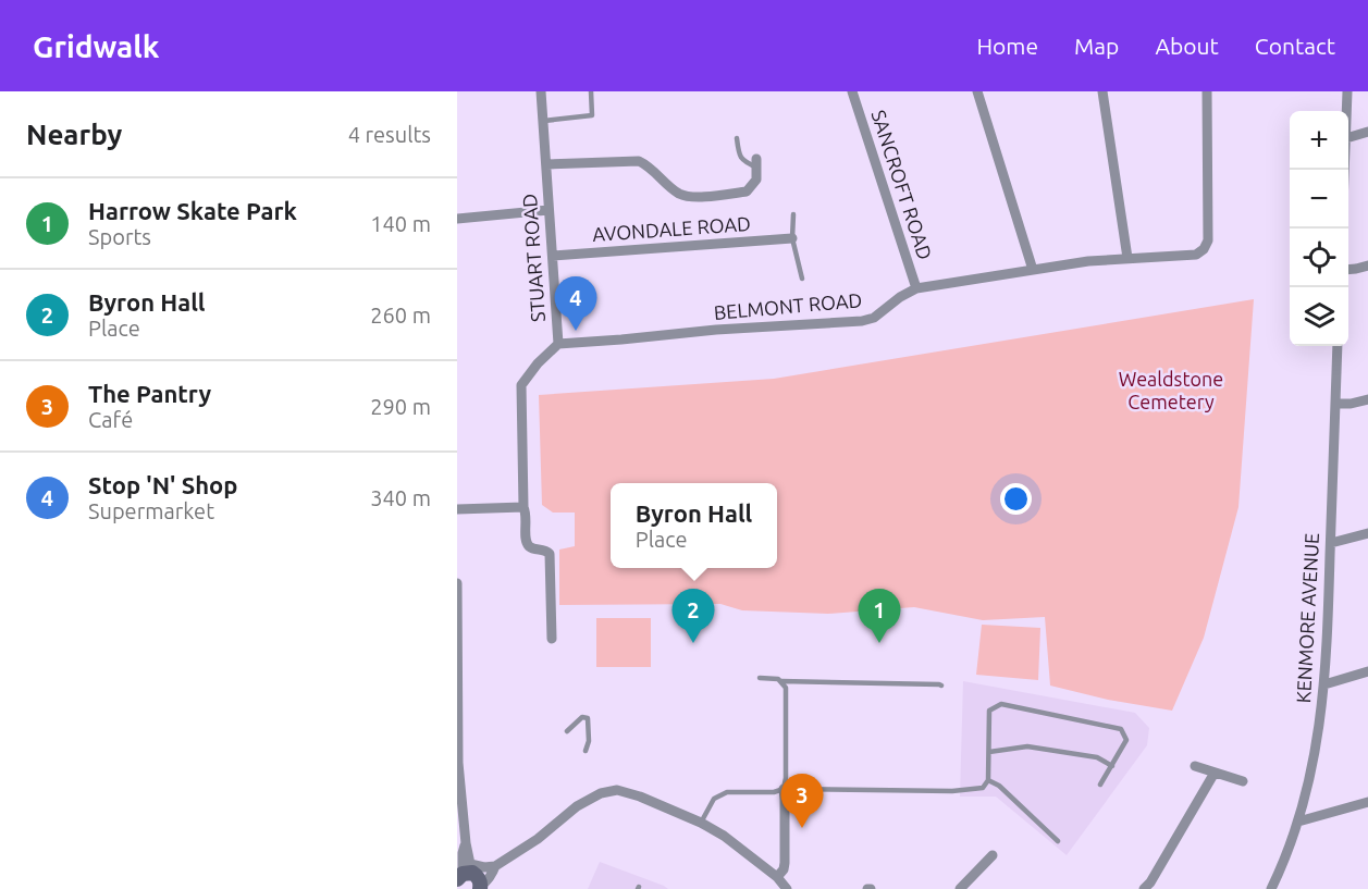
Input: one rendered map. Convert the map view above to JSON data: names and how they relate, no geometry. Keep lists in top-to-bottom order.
{
  "streets": {
    "street": [
      "SANCROFT ROAD",
      "AVONDALE ROAD",
      "STUART ROAD",
      "BELMONT ROAD",
      "KENMORE AVENUE"
    ]
  },
  "crossings": [
    ["SANCROFT ROAD", "BELMONT ROAD"],
    ["AVONDALE ROAD", "STUART ROAD"],
    ["STUART ROAD", "BELMONT ROAD"]
  ],
  "parks": ["Wealdstone Cemetery"],
  "page": {
    "header": "Gridwalk",
    "nav": [
      "Home",
      "Map",
      "About",
      "Contact"
    ],
    "heading": ["Nearby", "4 results"],
    "map_buttons": ["+", "−"],
    "list": [
      {
        "mark": "1",
        "name": "Harrow Skate Park",
        "note": "Sports",
        "value": "140 m"
      },
      {
        "mark": "2",
        "name": "Byron Hall",
        "note": "Place",
        "value": "260 m"
      },
      {
        "mark": "3",
        "name": "The Pantry",
        "note": "Café",
        "value": "290 m"
      },
      {
        "mark": "4",
        "name": "Stop 'N' Shop",
        "note": "Supermarket",
        "value": "340 m"
      }
    ],
    "pins": [
      "4",
      "1",
      "2",
      "3"
    ],
    "popup": ["Byron Hall", "Place"]
  }
}
